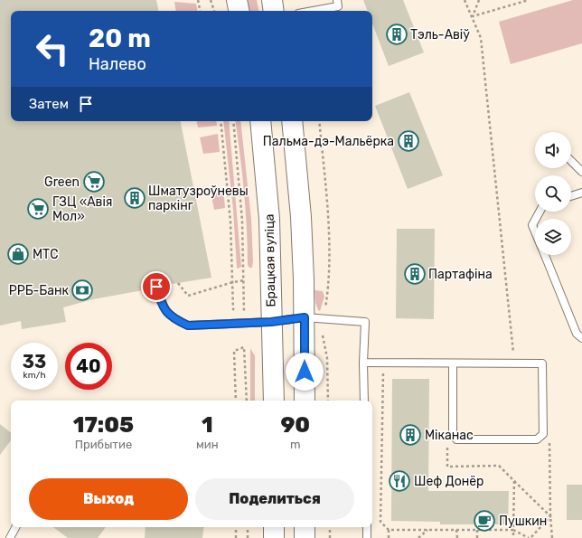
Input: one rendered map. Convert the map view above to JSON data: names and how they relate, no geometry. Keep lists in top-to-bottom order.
{
  "streets": {
    "street": ["Брацкая вуліца"]
  },
  "places": {
    "building": [
      "Тэль-Авіў",
      "Пальма-дэ-Мальёрка",
      "Шматузроўневы паркінг",
      "Партафіна",
      "Міканас"
    ],
    "supermarket": ["Green", "ГЗЦ «Авія Мол»"],
    "shop": ["МТС"],
    "bank": ["РРБ-Банк"],
    "restaurant": ["Шеф Донёр"],
    "cafe": ["Пушкин"]
  },
  "page": {
    "turn": ["20 m", "Налево"],
    "then": "Затем",
    "speed": "33 km/h",
    "limit": "40",
    "eta": [
      "17:05",
      "Прибытие",
      "1",
      "мин",
      "90",
      "m"
    ],
    "buttons": ["Выход", "Поделиться"]
  }
}
